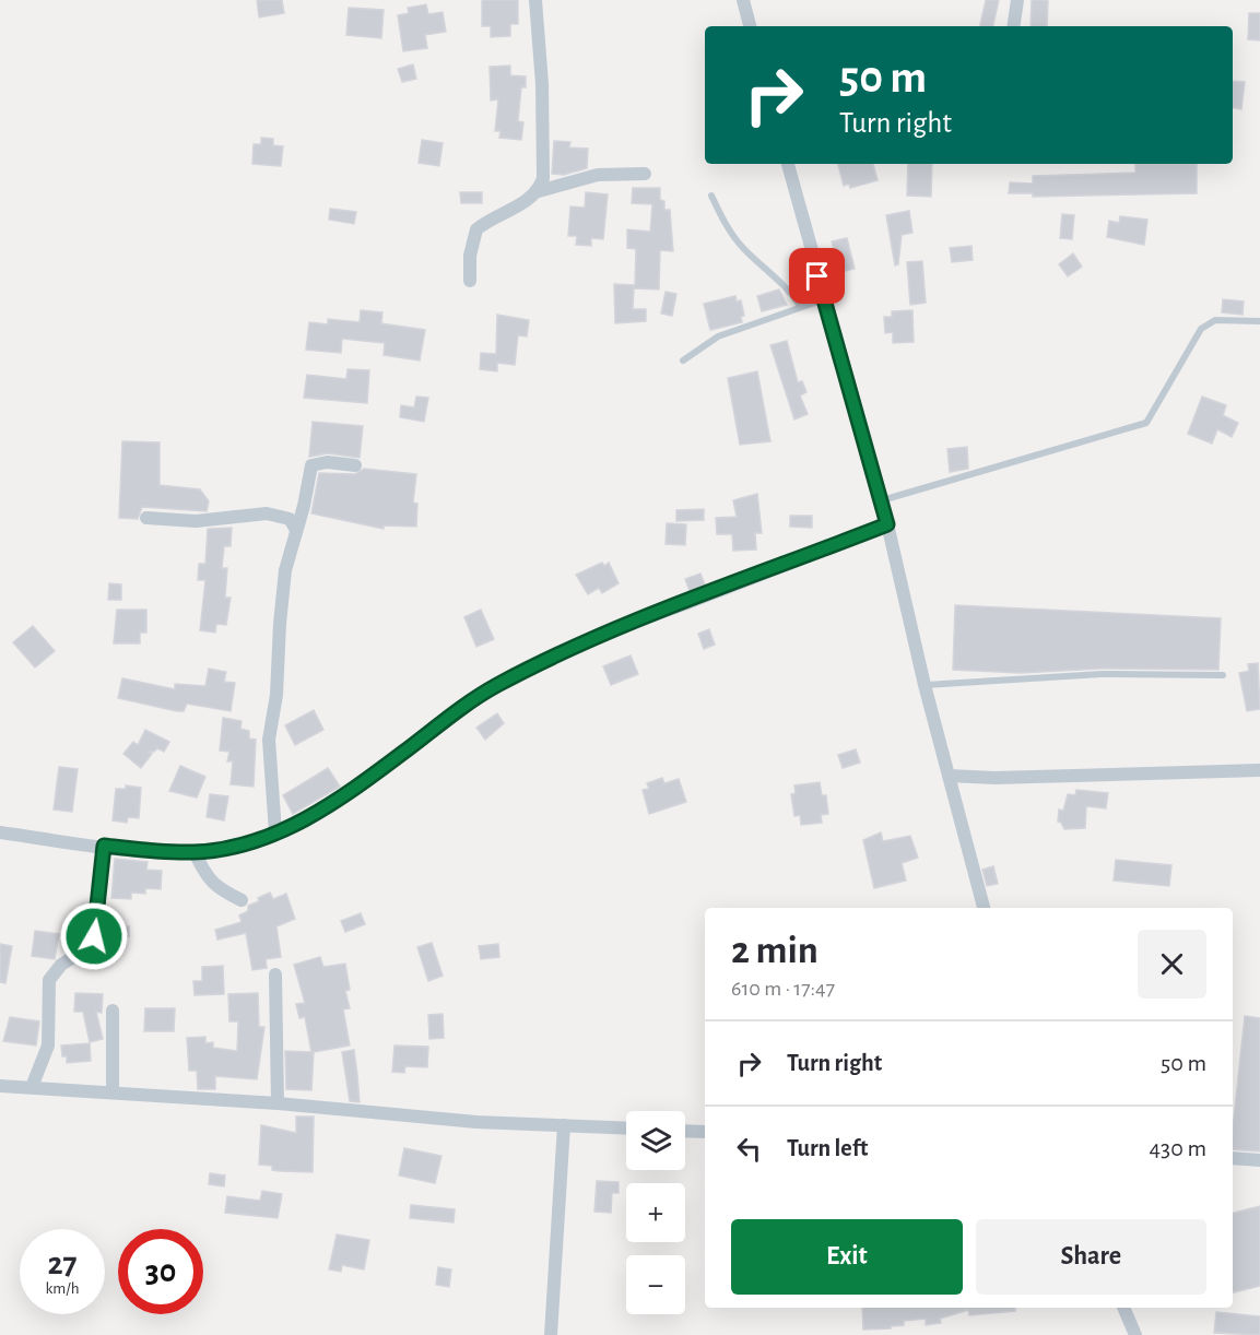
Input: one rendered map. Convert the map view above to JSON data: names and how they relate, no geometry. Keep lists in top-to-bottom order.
{
  "page": {
    "turn": ["50 m", "Turn right"],
    "heading": ["2 min", "610 m · 17:47"],
    "list": [
      {
        "name": "Turn right",
        "value": "50 m"
      },
      {
        "name": "Turn left",
        "value": "430 m"
      }
    ],
    "map_buttons": ["+", "−"],
    "buttons": ["Exit", "Share"],
    "speed": "27 km/h",
    "limit": "30"
  }
}
